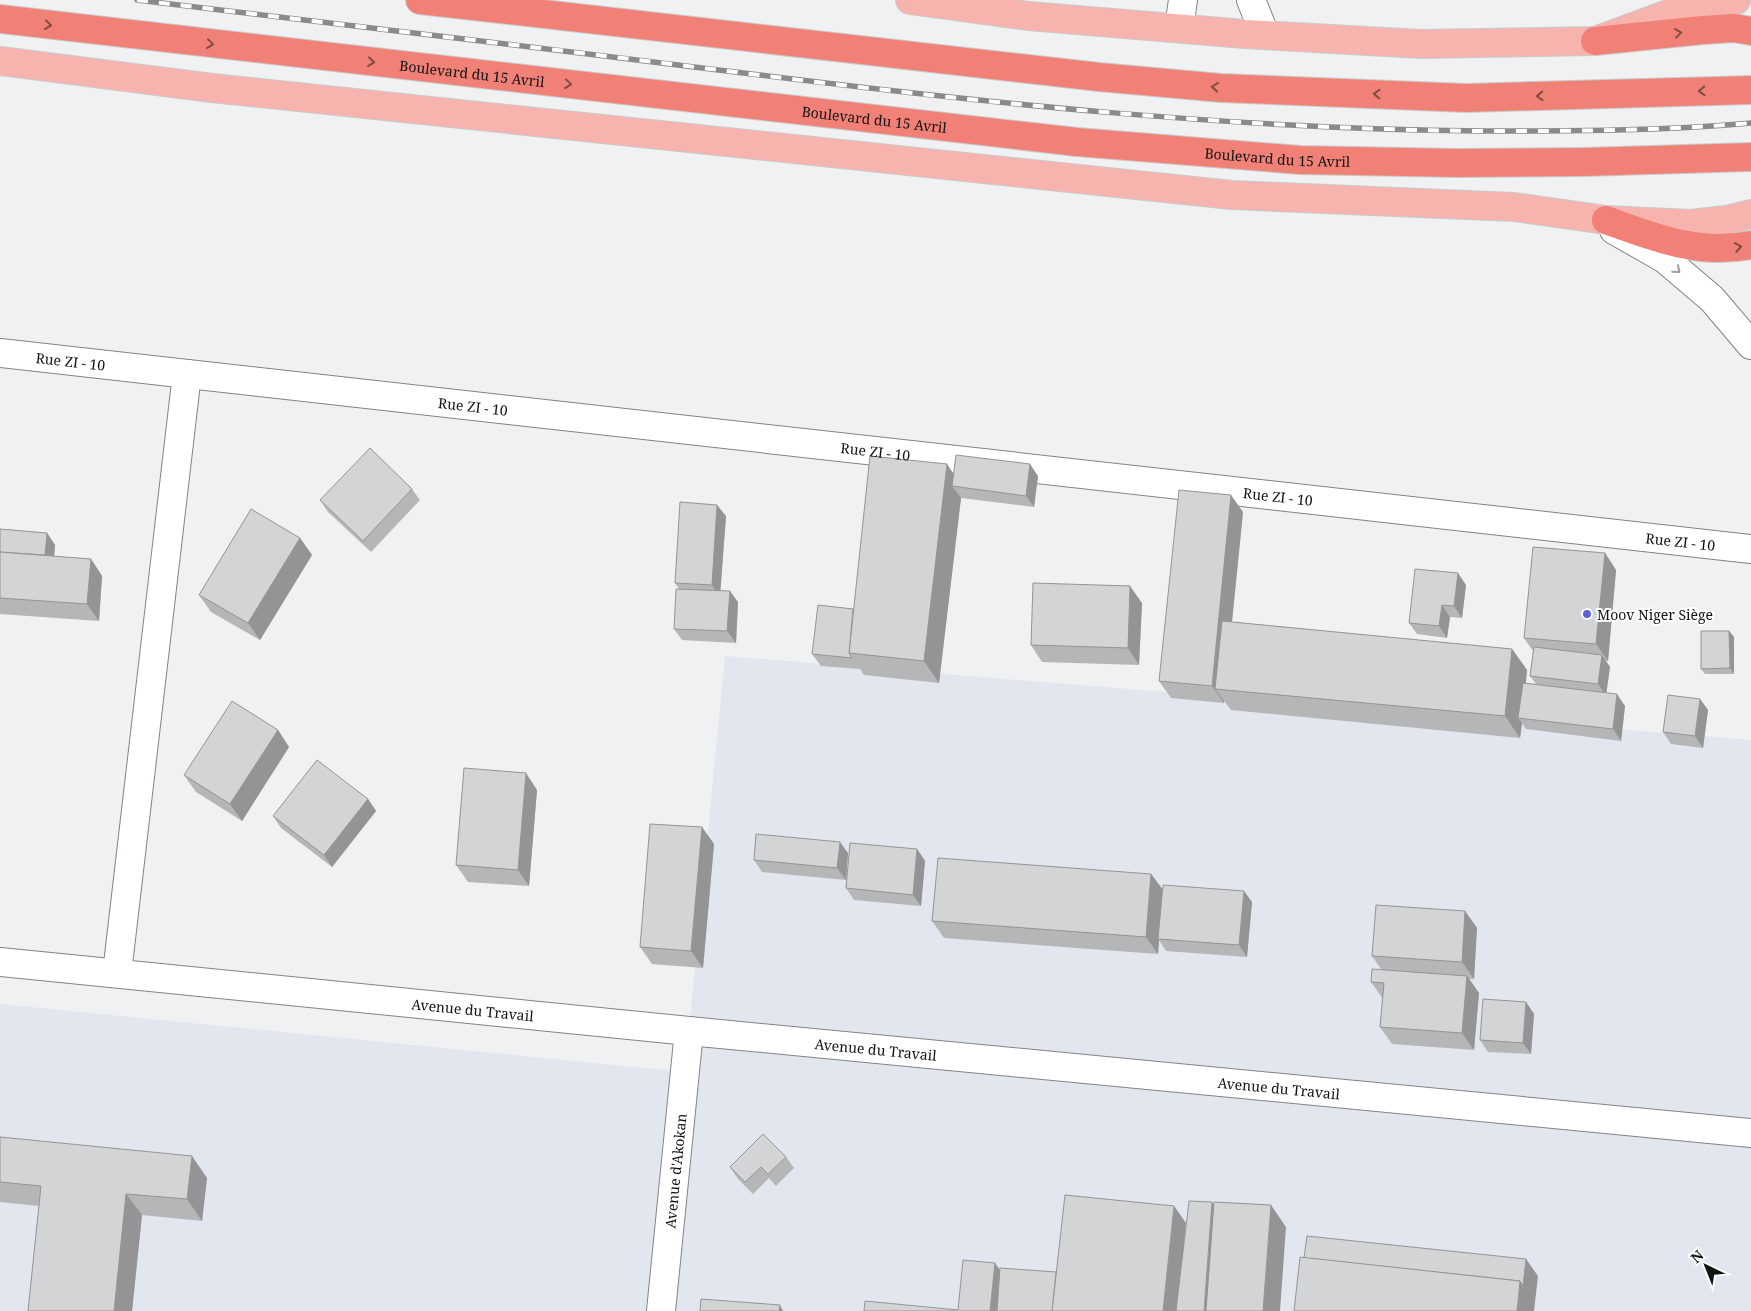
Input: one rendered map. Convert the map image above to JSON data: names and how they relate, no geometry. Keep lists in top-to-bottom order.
{
  "streets": {
    "highway": ["Boulevard du 15 Avril"],
    "street": ["Rue ZI - 10", "Avenue du Travail", "Avenue d'Akokan"]
  },
  "crossings": [
    ["Avenue du Travail", "Avenue d'Akokan"]
  ],
  "places": ["Moov Niger Siège"],
  "north": "top left"
}
